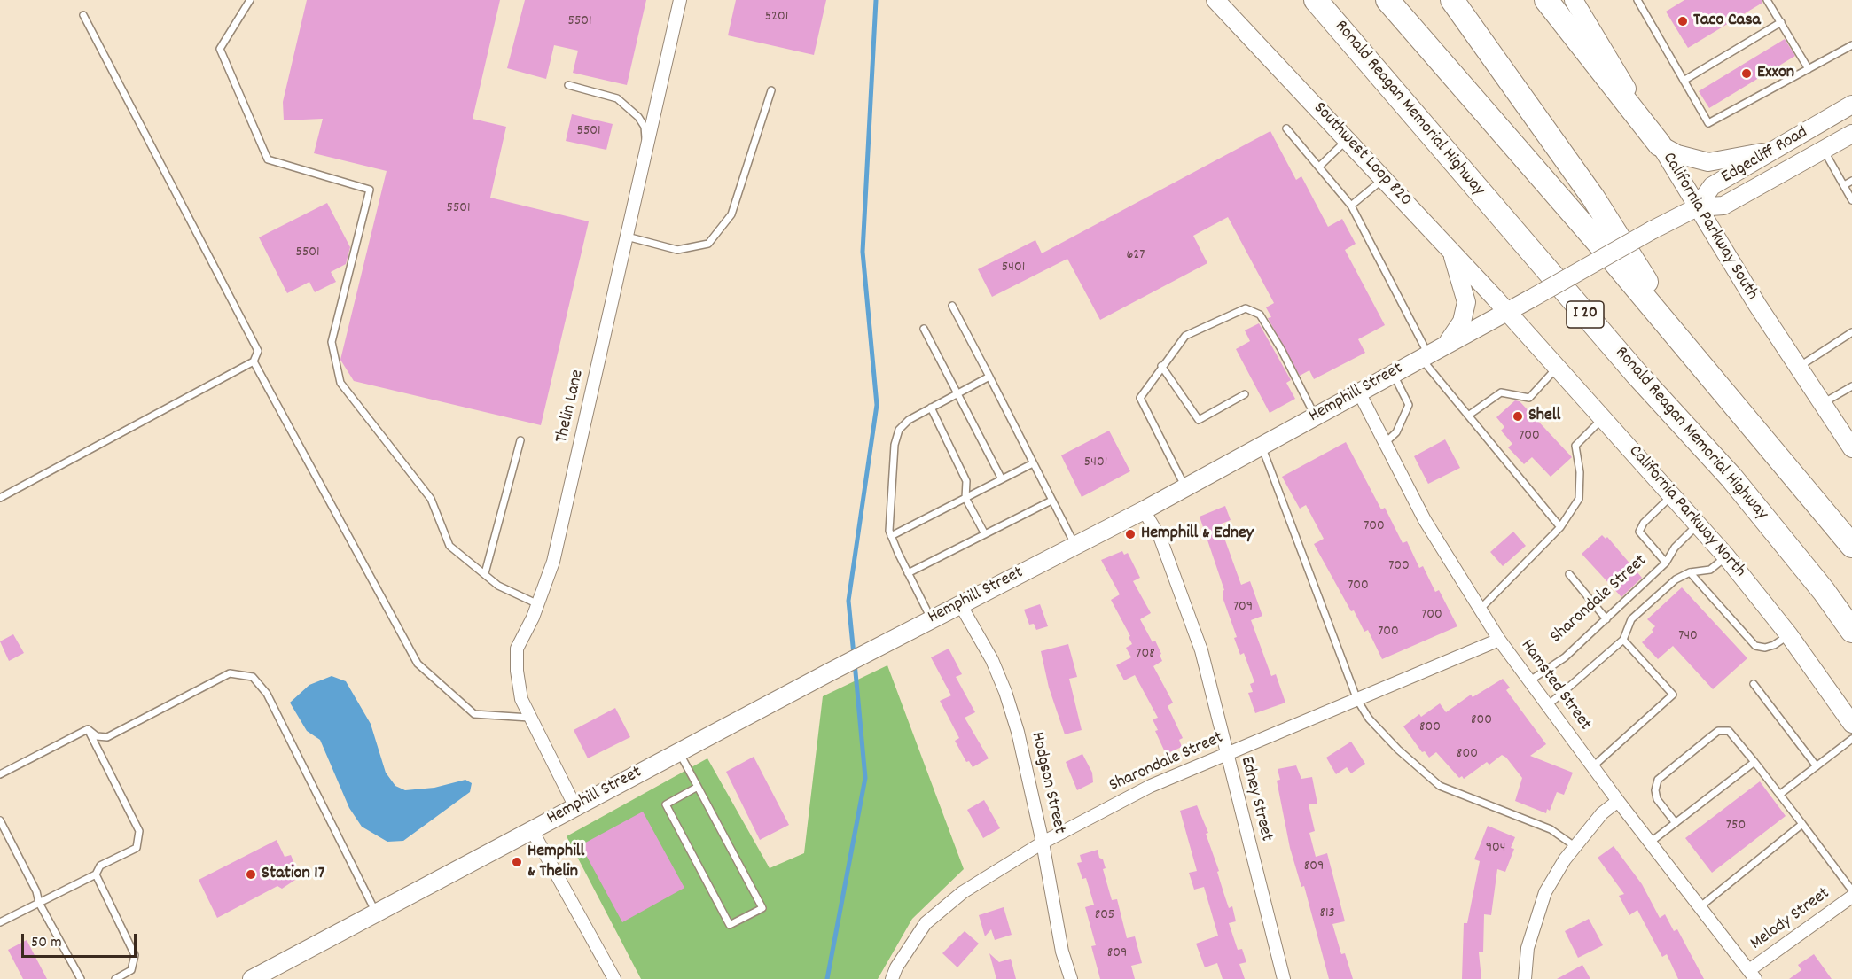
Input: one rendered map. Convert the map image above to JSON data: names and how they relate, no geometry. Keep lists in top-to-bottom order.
{
  "streets": {
    "highway": ["Ronald Reagan Memorial Highway", "I 20"],
    "main road": [
      "Southwest Loop 820",
      "Edgecliff Road",
      "California Parkway South",
      "Hemphill Street",
      "California Parkway North"
    ],
    "street": [
      "Thelin Lane",
      "Sharondale Street",
      "Hamsted Street",
      "Hodgson Street",
      "Edney Street",
      "Melody Street"
    ]
  },
  "crossings": [
    ["Southwest Loop 820", "Hemphill Street"],
    ["Southwest Loop 820", "California Parkway North"],
    ["Edgecliff Road", "California Parkway South"],
    ["Edgecliff Road", "Hemphill Street"],
    ["California Parkway South", "Hemphill Street"],
    ["Hemphill Street", "Thelin Lane"],
    ["Hemphill Street", "California Parkway North"],
    ["Hemphill Street", "Hamsted Street"],
    ["Hemphill Street", "Hodgson Street"],
    ["Hemphill Street", "Edney Street"],
    ["California Parkway North", "Sharondale Street"],
    ["Sharondale Street", "Hamsted Street"],
    ["Sharondale Street", "Hodgson Street"],
    ["Sharondale Street", "Edney Street"],
    ["Hamsted Street", "Melody Street"]
  ],
  "places": [
    "Taco Casa",
    "Exxon",
    "Shell",
    "Hemphill & Edney",
    "Hemphill & Thelin",
    "Station 17"
  ],
  "house_numbers": [
    "5201",
    "5501",
    "5501",
    "5501",
    "5501",
    "627",
    "5401",
    "700",
    "5401",
    "700",
    "700",
    "700",
    "709",
    "700",
    "700",
    "740",
    "708",
    "800",
    "800",
    "800",
    "750",
    "904",
    "809",
    "813",
    "805",
    "809"
  ],
  "scale_bar": "50 m"
}
